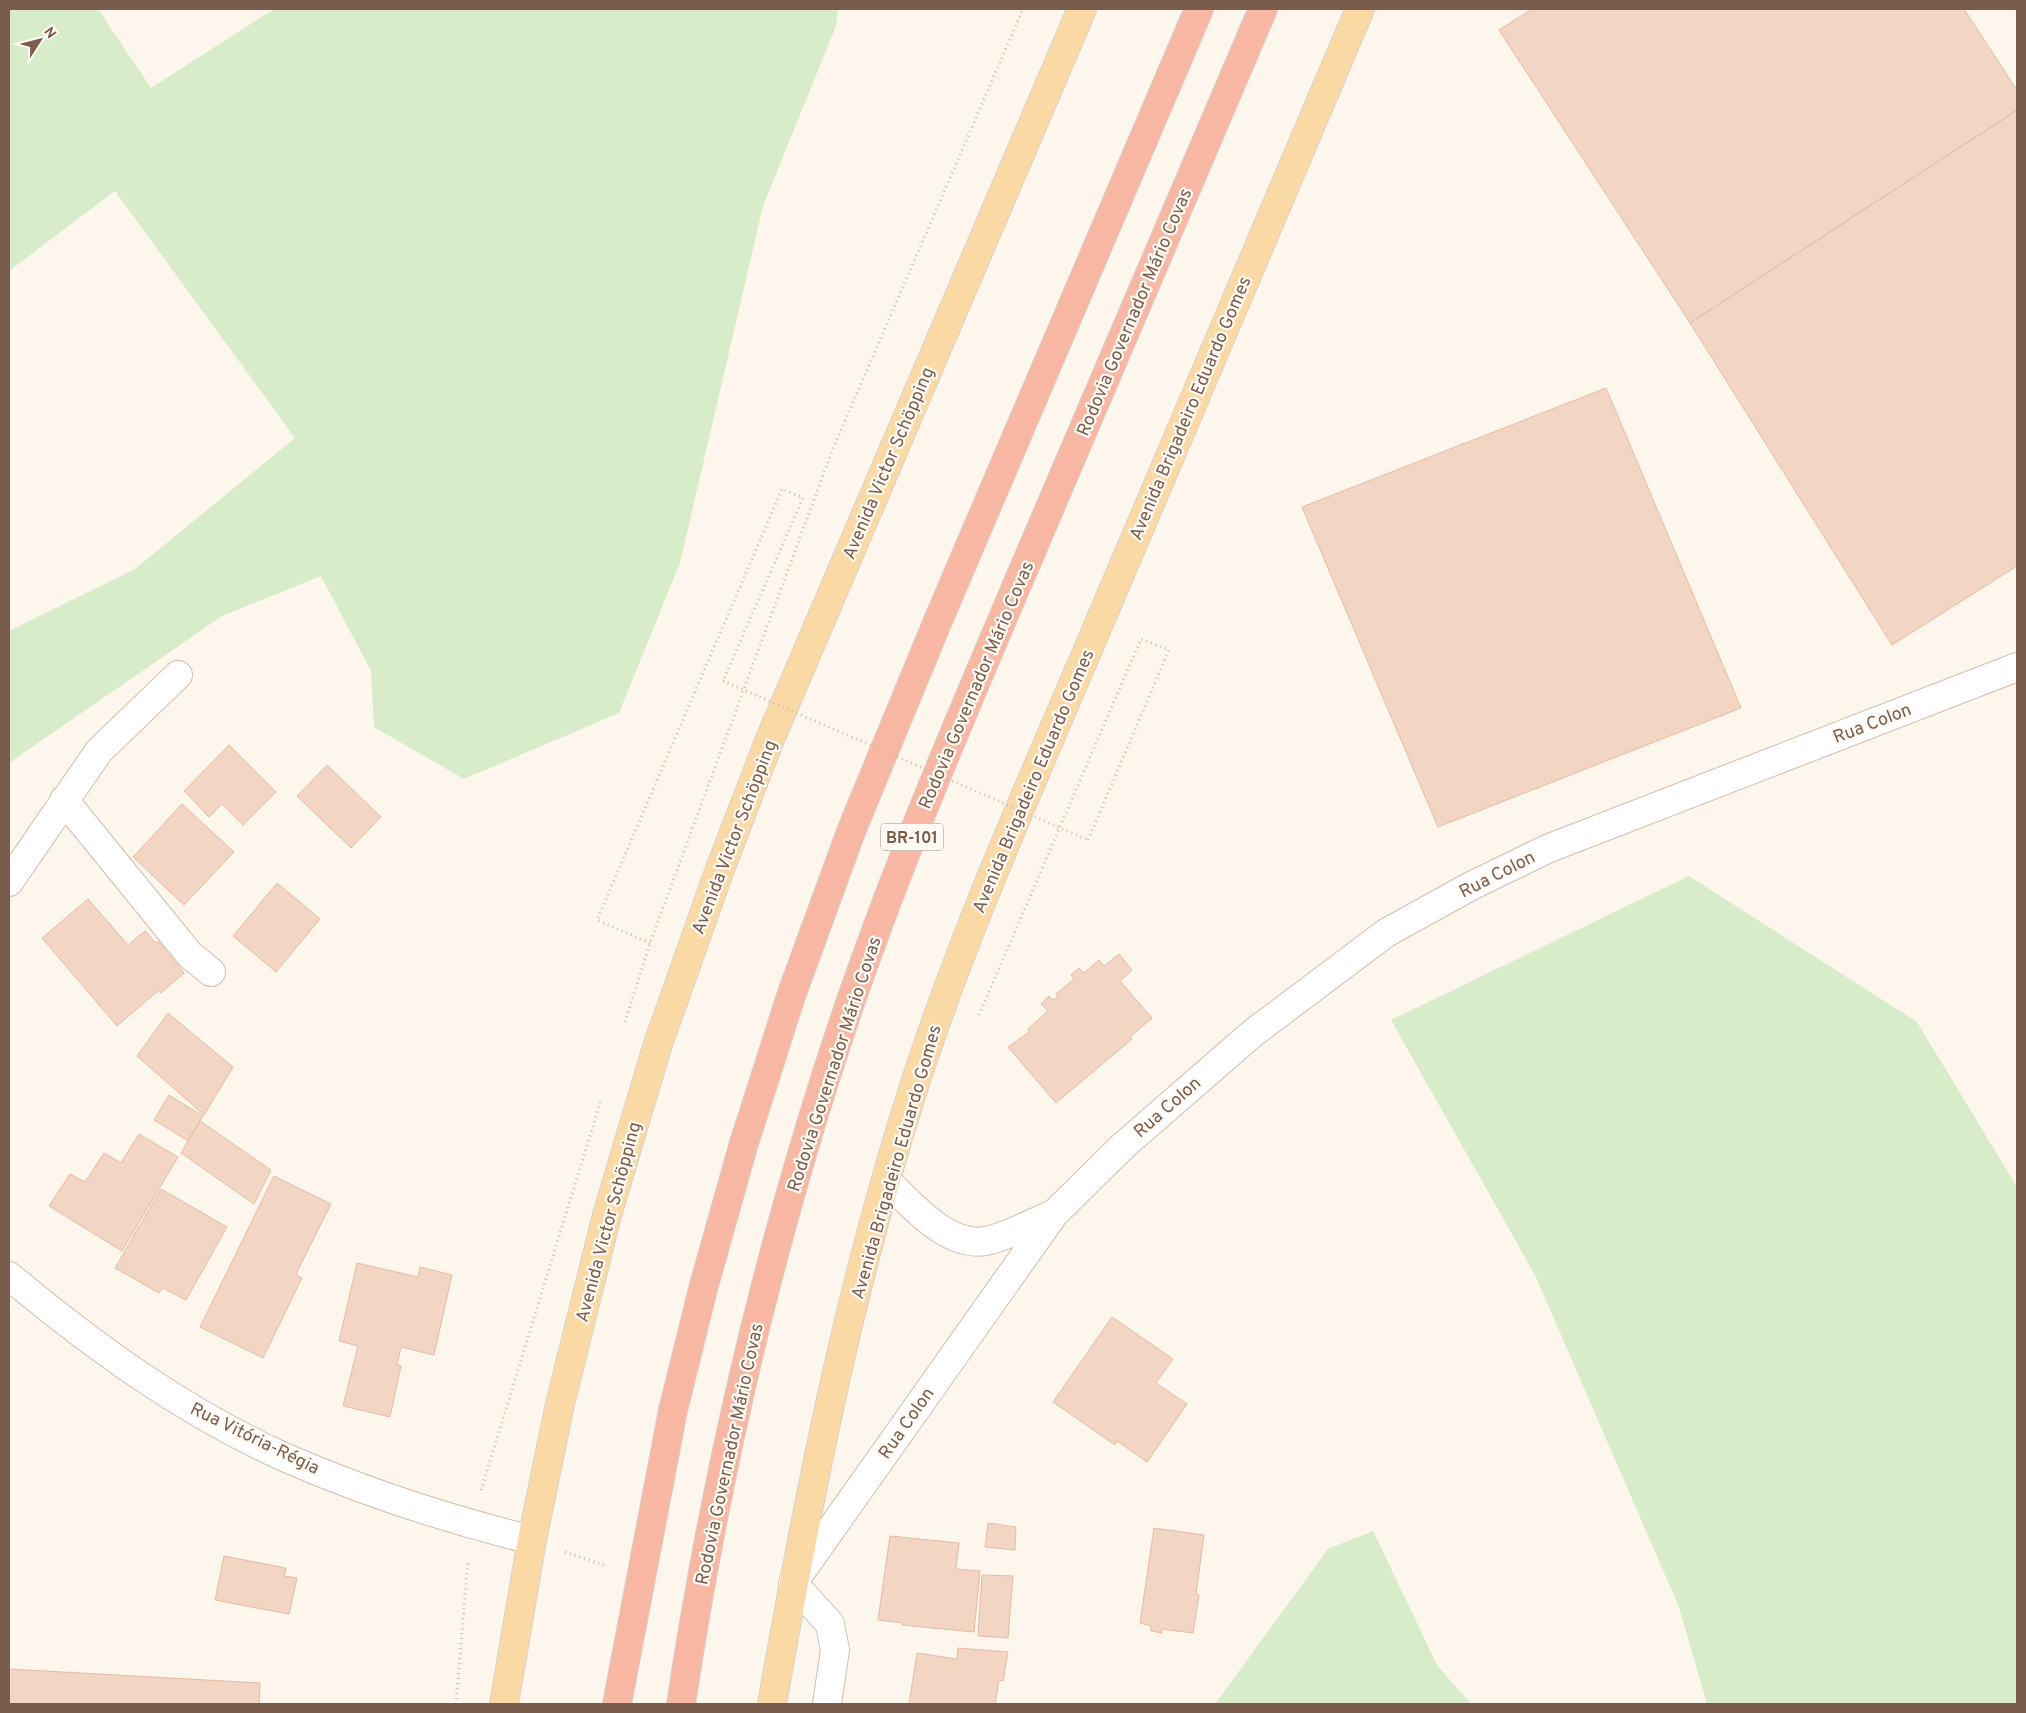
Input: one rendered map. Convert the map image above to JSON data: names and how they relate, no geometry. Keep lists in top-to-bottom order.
{
  "streets": {
    "highway": ["Rodovia Governador Mário Covas", "BR-101"],
    "main road": ["Avenida Brigadeiro Eduardo Gomes", "Avenida Victor Schöpping"],
    "street": ["Rua Colon", "Rua Vitória-Régia"]
  },
  "crossings": [
    ["Avenida Brigadeiro Eduardo Gomes", "Rua Colon"],
    ["Avenida Victor Schöpping", "Rua Vitória-Régia"]
  ],
  "north": "top right"
}
